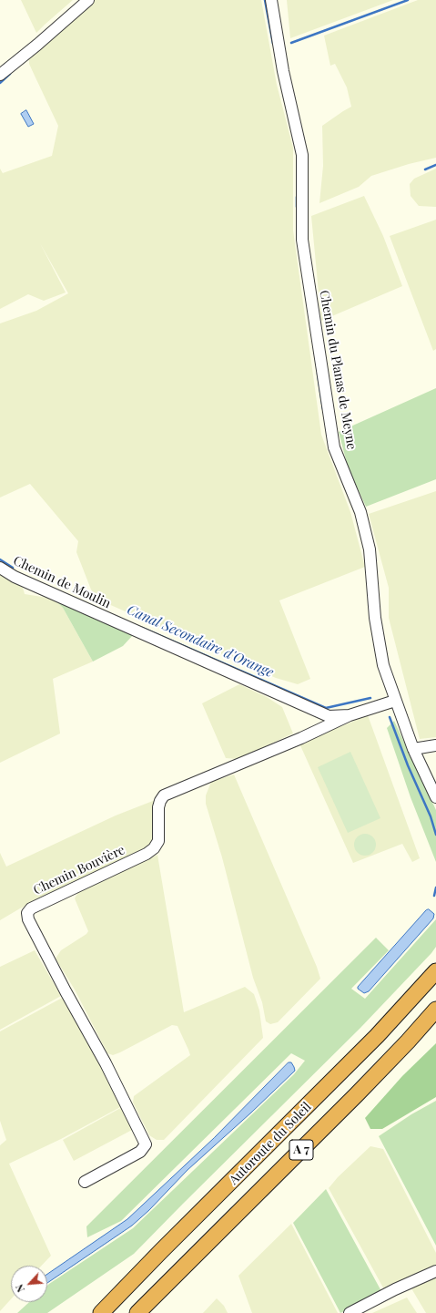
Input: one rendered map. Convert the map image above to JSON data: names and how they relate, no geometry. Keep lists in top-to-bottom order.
{
  "streets": {
    "highway": ["Autoroute du Soleil", "A 7"],
    "street": ["Chemin du Planas de Meyne", "Chemin de Moulin", "Chemin Bouvière"]
  },
  "crossings": [
    ["Chemin du Planas de Meyne", "Chemin de Moulin"],
    ["Chemin de Moulin", "Chemin Bouvière"]
  ],
  "water": ["Canal Secondaire d'Orange"],
  "north": "bottom left"
}
